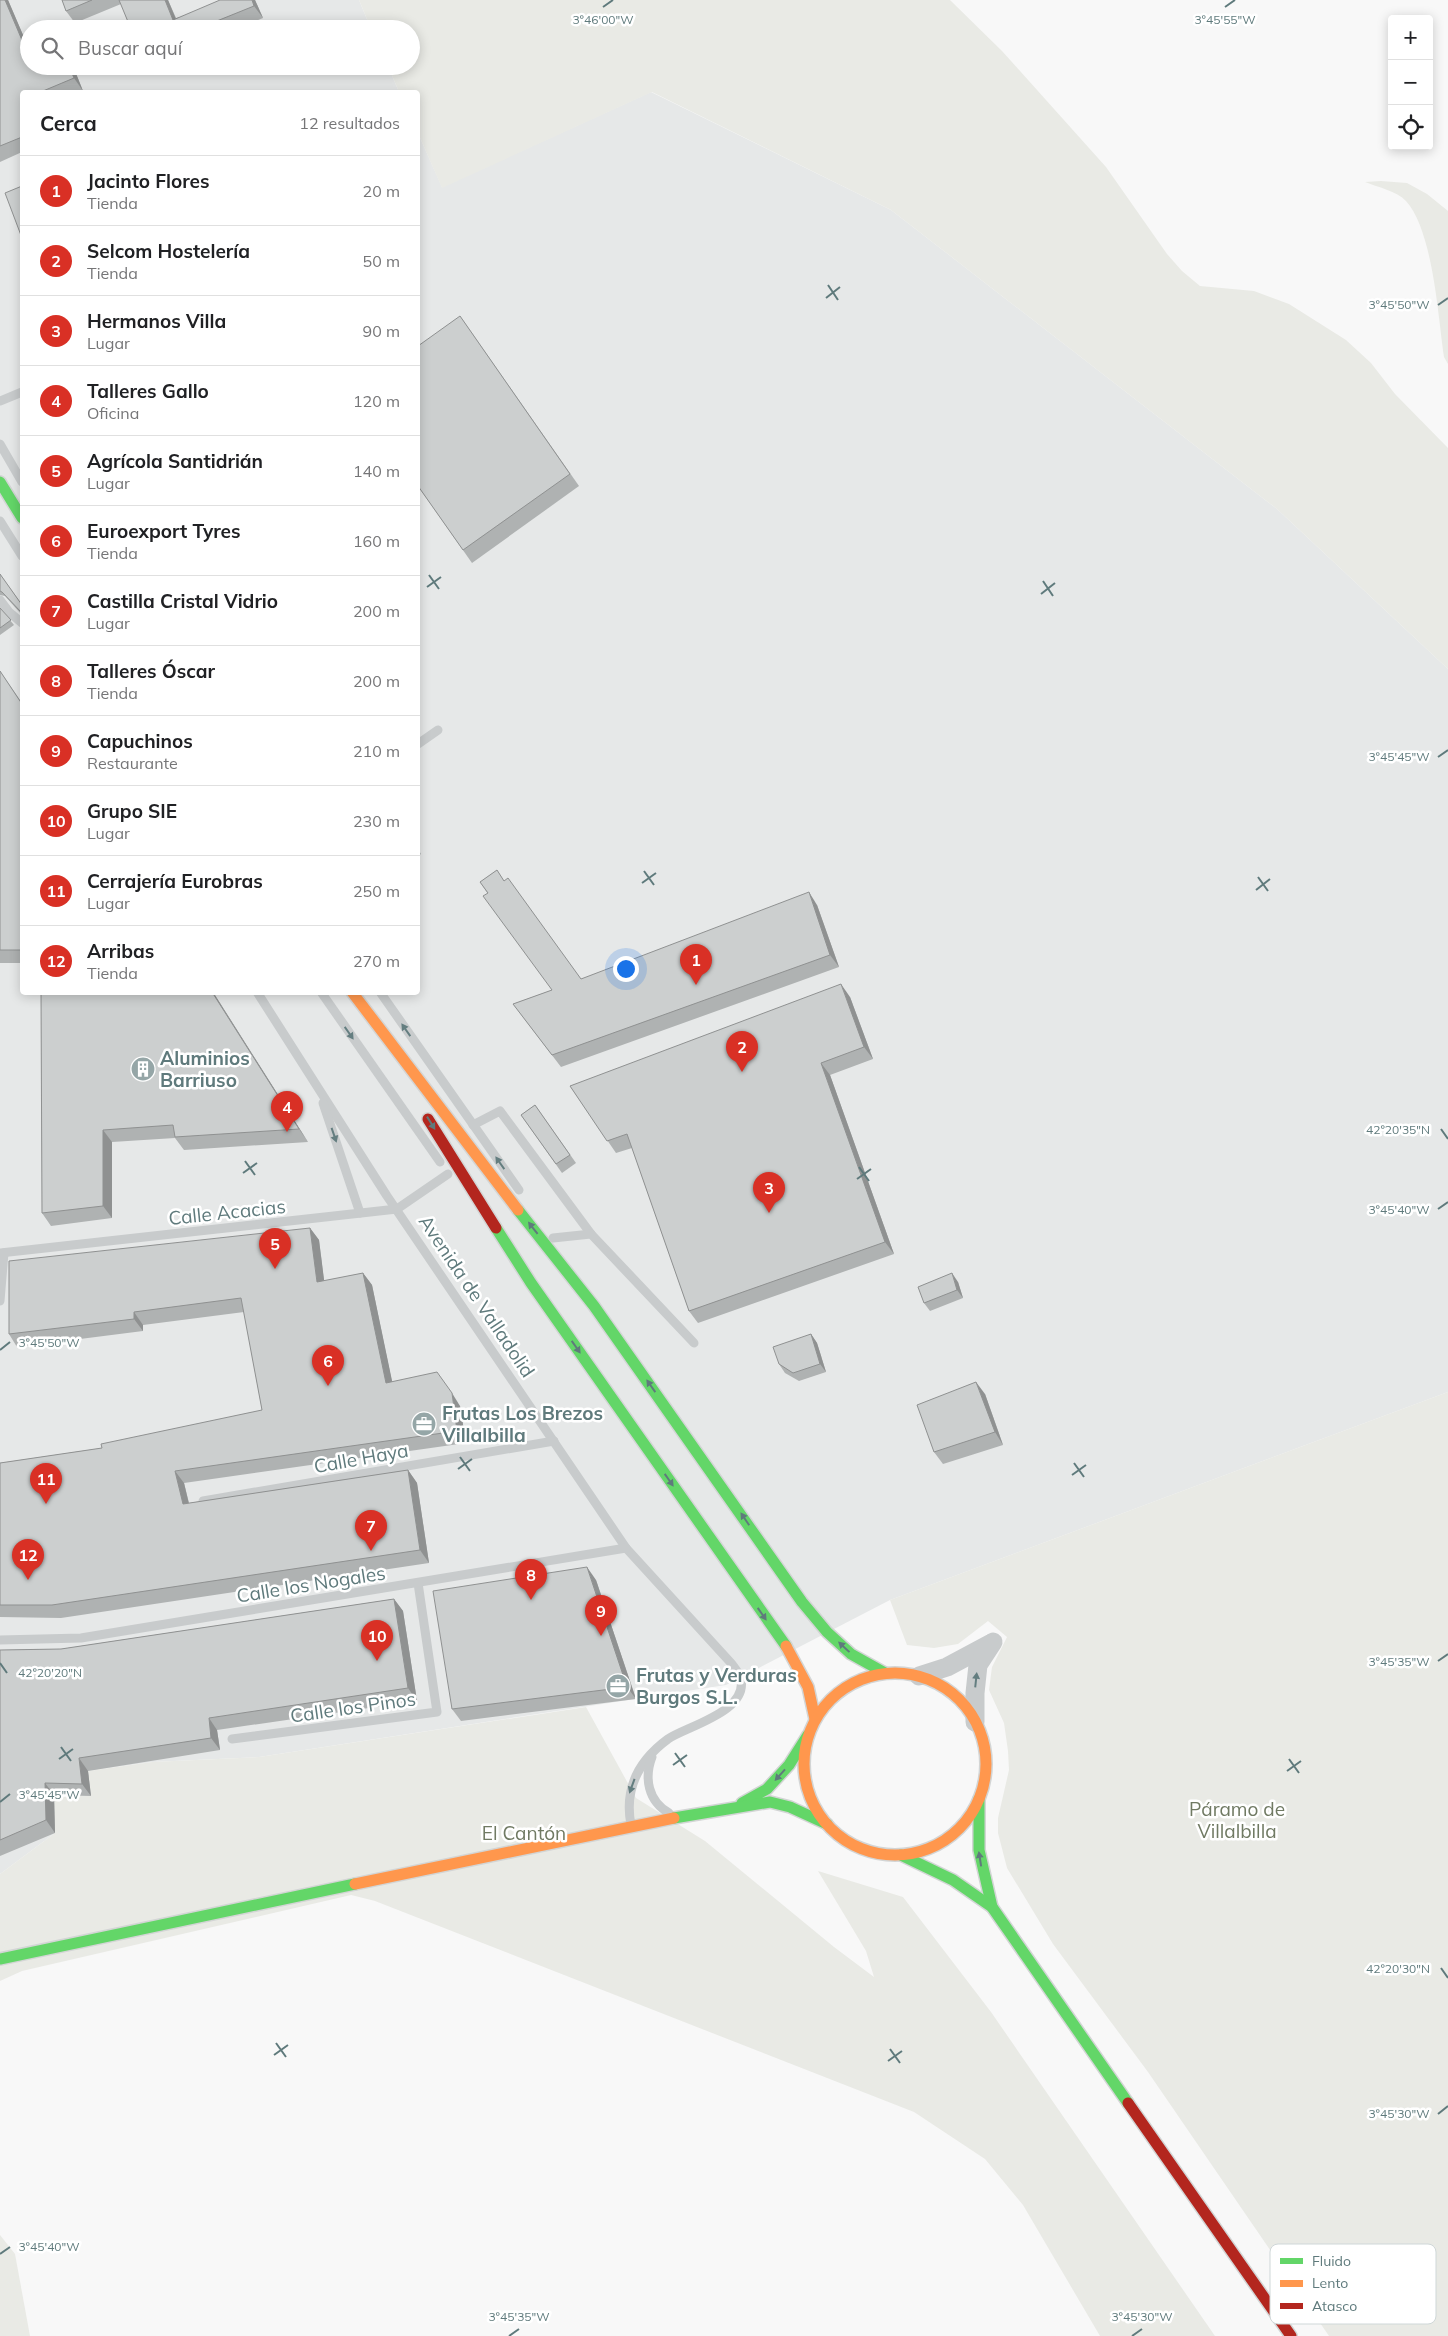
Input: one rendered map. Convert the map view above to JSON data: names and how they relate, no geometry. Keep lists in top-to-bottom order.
{
  "streets": {
    "lane": [
      "Calle Acacias",
      "Avenida de Valladolid",
      "Calle Haya",
      "Calle los Nogales",
      "Calle los Pinos"
    ]
  },
  "crossings": [
    ["Calle Acacias", "Avenida de Valladolid"],
    ["Avenida de Valladolid", "Calle Haya"],
    ["Avenida de Valladolid", "Calle los Nogales"],
    ["Calle los Nogales", "Calle los Pinos"]
  ],
  "parks": ["Páramo de Villalbilla", "El Cantón"],
  "places": {
    "building": ["Aluminios Barriuso"],
    "office": ["Frutas Los Brezos Villalbilla", "Frutas y Verduras Burgos S.L."]
  },
  "legend": ["Fluido", "Lento", "Atasco"],
  "page": {
    "map_buttons": ["+", "−"],
    "search": "Buscar aquí",
    "heading": ["Cerca", "12 resultados"],
    "list": [
      {
        "mark": "1",
        "name": "Jacinto Flores",
        "note": "Tienda",
        "value": "20 m"
      },
      {
        "mark": "2",
        "name": "Selcom Hostelería",
        "note": "Tienda",
        "value": "50 m"
      },
      {
        "mark": "3",
        "name": "Hermanos Villa",
        "note": "Lugar",
        "value": "90 m"
      },
      {
        "mark": "4",
        "name": "Talleres Gallo",
        "note": "Oficina",
        "value": "120 m"
      },
      {
        "mark": "5",
        "name": "Agrícola Santidrián",
        "note": "Lugar",
        "value": "140 m"
      },
      {
        "mark": "6",
        "name": "Euroexport Tyres",
        "note": "Tienda",
        "value": "160 m"
      },
      {
        "mark": "7",
        "name": "Castilla Cristal Vidrio",
        "note": "Lugar",
        "value": "200 m"
      },
      {
        "mark": "8",
        "name": "Talleres Óscar",
        "note": "Tienda",
        "value": "200 m"
      },
      {
        "mark": "9",
        "name": "Capuchinos",
        "note": "Restaurante",
        "value": "210 m"
      },
      {
        "mark": "10",
        "name": "Grupo SIE",
        "note": "Lugar",
        "value": "230 m"
      },
      {
        "mark": "11",
        "name": "Cerrajería Eurobras",
        "note": "Lugar",
        "value": "250 m"
      },
      {
        "mark": "12",
        "name": "Arribas",
        "note": "Tienda",
        "value": "270 m"
      }
    ],
    "pins": [
      "1",
      "2",
      "4",
      "3",
      "5",
      "6",
      "11",
      "7",
      "12",
      "8",
      "9",
      "10"
    ]
  },
  "coordinates": [
    "3°46'00\"W",
    "3°45'55\"W",
    "3°45'50\"W",
    "3°45'45\"W",
    "42°20'35\"N",
    "3°45'40\"W",
    "3°45'35\"W",
    "42°20'20\"N",
    "42°20'30\"N",
    "3°45'30\"W"
  ]
}
